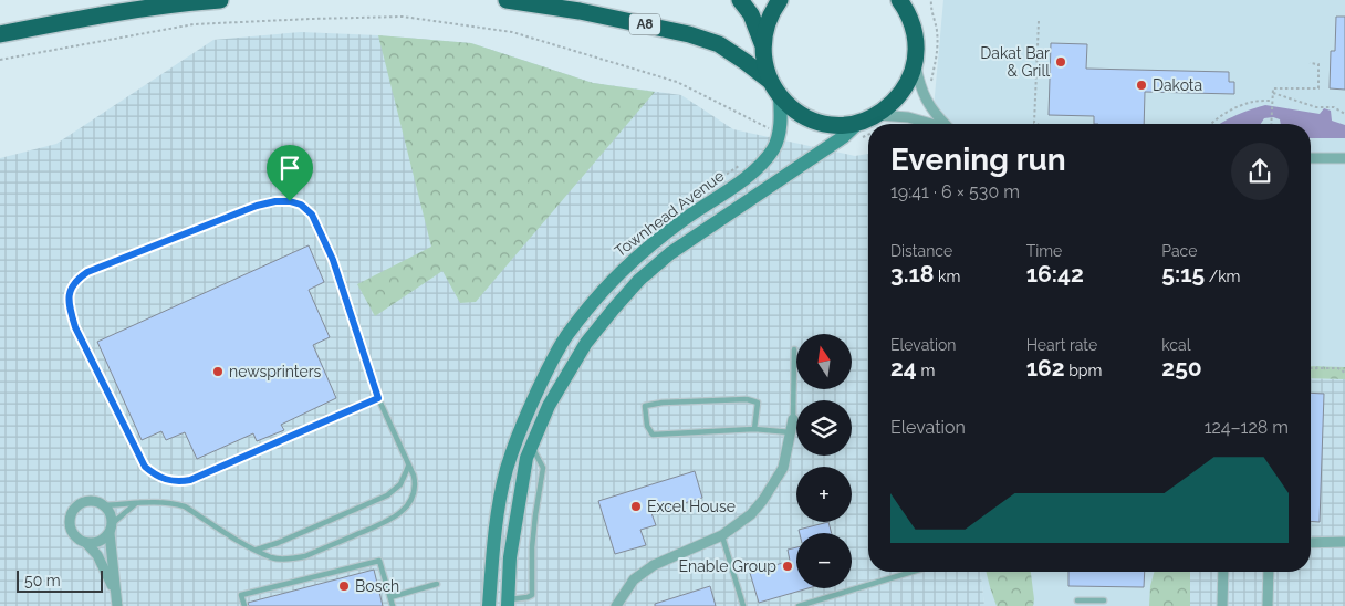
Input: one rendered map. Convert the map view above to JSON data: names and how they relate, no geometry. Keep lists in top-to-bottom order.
{
  "streets": {
    "highway": ["A8"],
    "street": ["Townhead Avenue"]
  },
  "places": [
    "Dakat Bar & Grill",
    "Dakota",
    "newsprinters",
    "Excel House",
    "Enable Group",
    "Bosch"
  ],
  "scale_bar": "50 m",
  "north": "top",
  "page": {
    "heading": ["Evening run", "19:41 · 6 × 530 m"],
    "stats": [
      ["Distance", "3.18 km"],
      ["Time", "16:42"],
      ["Pace", "5:15 /km"],
      ["Elevation", "24 m"],
      ["Heart rate", "162 bpm"],
      ["kcal", "250"]
    ],
    "map_buttons": ["+", "−"],
    "chart": ["Elevation", "124–128 m"],
    "scale": "50 m"
  }
}
